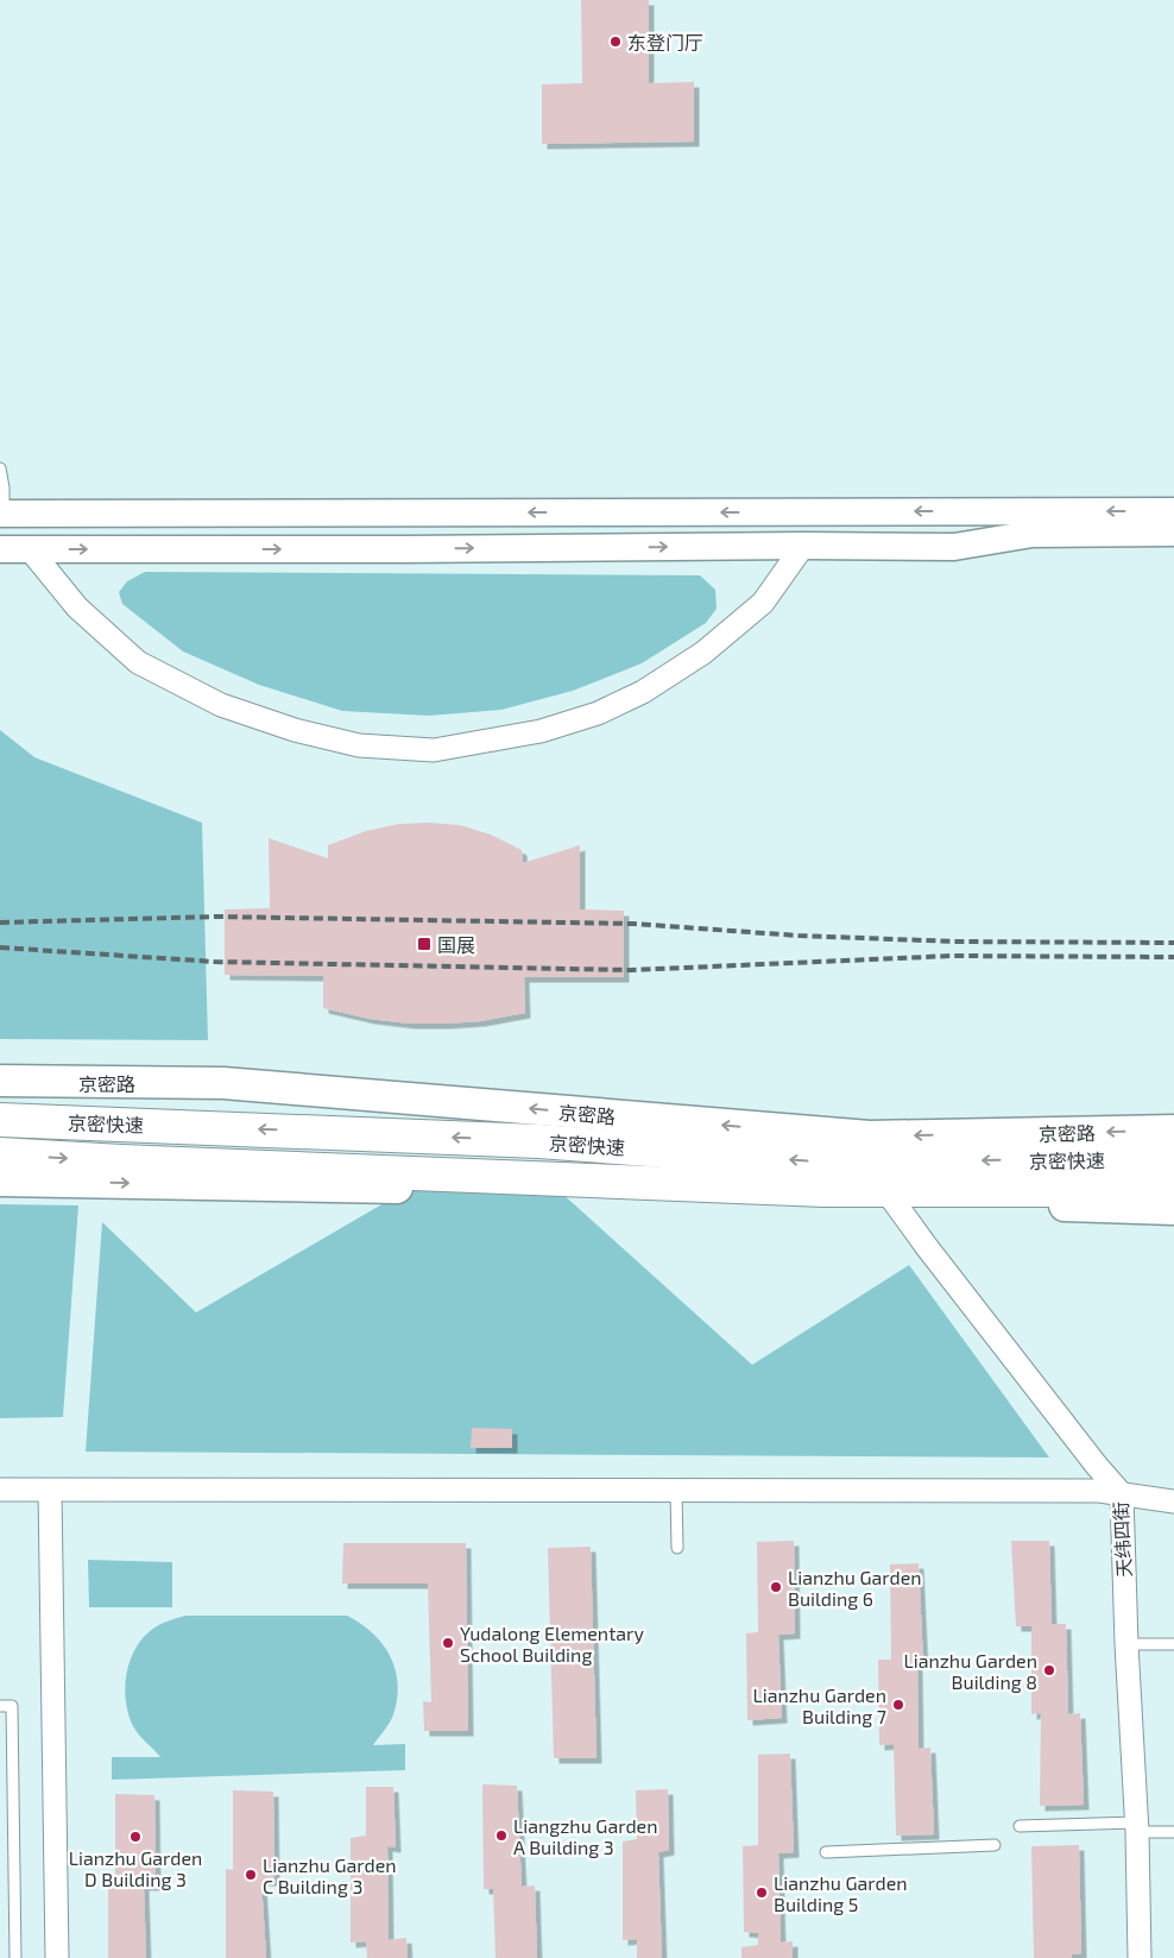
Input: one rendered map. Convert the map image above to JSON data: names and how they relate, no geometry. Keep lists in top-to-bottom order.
{
  "streets": {
    "highway": ["京密快速"],
    "main road": ["京密路"],
    "street": ["天纬四街"]
  },
  "places": {
    "other": [
      "东登门厅",
      "Lianzhu Garden Building 6",
      "Yudalong Elementary School Building",
      "Lianzhu Garden Building 8",
      "Lianzhu Garden Building 7",
      "Liangzhu Garden A Building 3",
      "Lianzhu Garden D Building 3",
      "Lianzhu Garden C Building 3",
      "Lianzhu Garden Building 5"
    ],
    "transit": ["国展"]
  }
}
